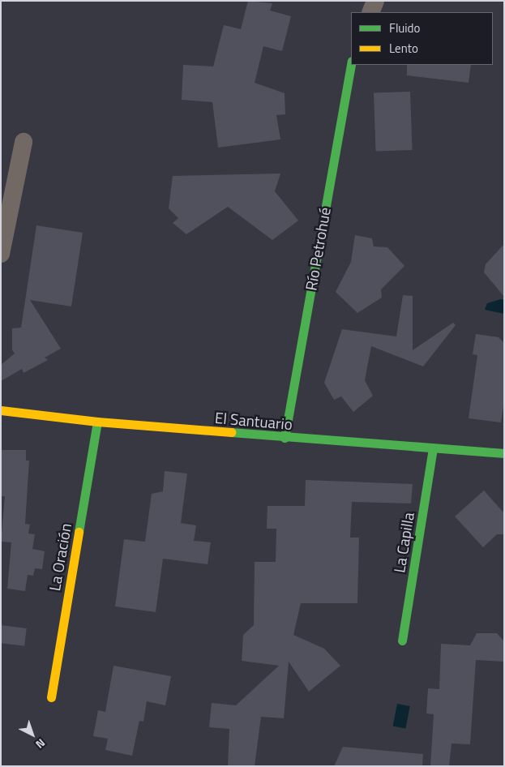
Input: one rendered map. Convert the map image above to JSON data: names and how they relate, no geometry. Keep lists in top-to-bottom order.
{
  "streets": {
    "street": [
      "Río Petrohué",
      "El Santuario",
      "La Capilla",
      "La Oración"
    ]
  },
  "crossings": [
    ["Río Petrohué", "El Santuario"],
    ["El Santuario", "La Capilla"],
    ["El Santuario", "La Oración"]
  ],
  "legend": ["Fluido", "Lento"],
  "north": "bottom right"
}
